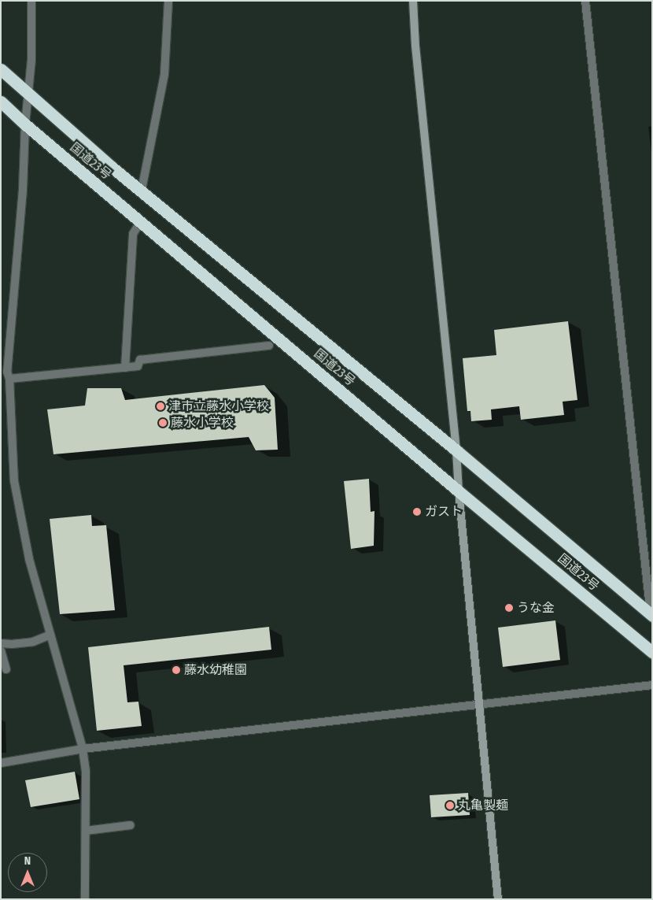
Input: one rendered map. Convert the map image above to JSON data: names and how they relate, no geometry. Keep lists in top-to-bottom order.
{
  "streets": {
    "highway": ["国道23号"]
  },
  "places": [
    "津市立藤水小学校",
    "藤水小学校",
    "ガスト",
    "うな金",
    "藤水幼稚園",
    "丸亀製麺"
  ],
  "north": "top"
}
